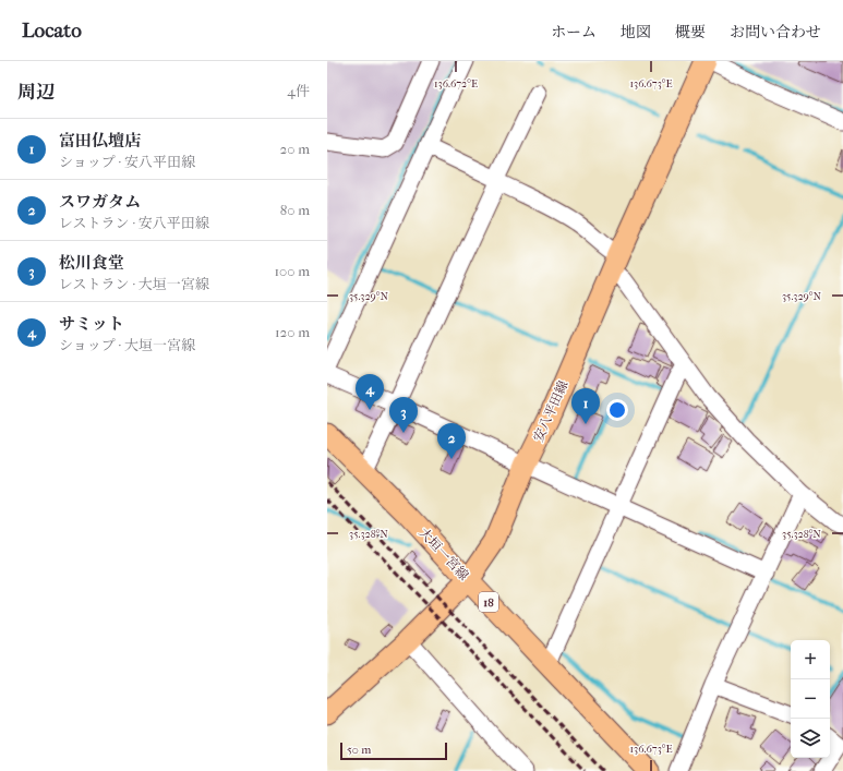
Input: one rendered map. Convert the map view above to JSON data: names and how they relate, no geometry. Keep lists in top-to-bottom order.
{
  "streets": {
    "main road": ["安八平田線", "大垣一宮線", "18"]
  },
  "crossings": [
    ["安八平田線", "大垣一宮線"]
  ],
  "scale_bar": "50 m",
  "page": {
    "header": "Locato",
    "nav": [
      "ホーム",
      "地図",
      "概要",
      "お問い合わせ"
    ],
    "heading": ["周辺", "4件"],
    "list": [
      {
        "mark": "1",
        "name": "富田仏壇店",
        "note": "ショップ · 安八平田線",
        "value": "20 m"
      },
      {
        "mark": "2",
        "name": "スワガタム",
        "note": "レストラン · 安八平田線",
        "value": "80 m"
      },
      {
        "mark": "3",
        "name": "松川食堂",
        "note": "レストラン · 大垣一宮線",
        "value": "100 m"
      },
      {
        "mark": "4",
        "name": "サミット",
        "note": "ショップ · 大垣一宮線",
        "value": "120 m"
      }
    ],
    "pins": [
      "4",
      "1",
      "3",
      "2"
    ],
    "map_buttons": ["+", "−"],
    "scale": "50 m"
  },
  "coordinates": [
    "136.672°E",
    "136.673°E",
    "35.329°N",
    "35.328°N"
  ]
}
